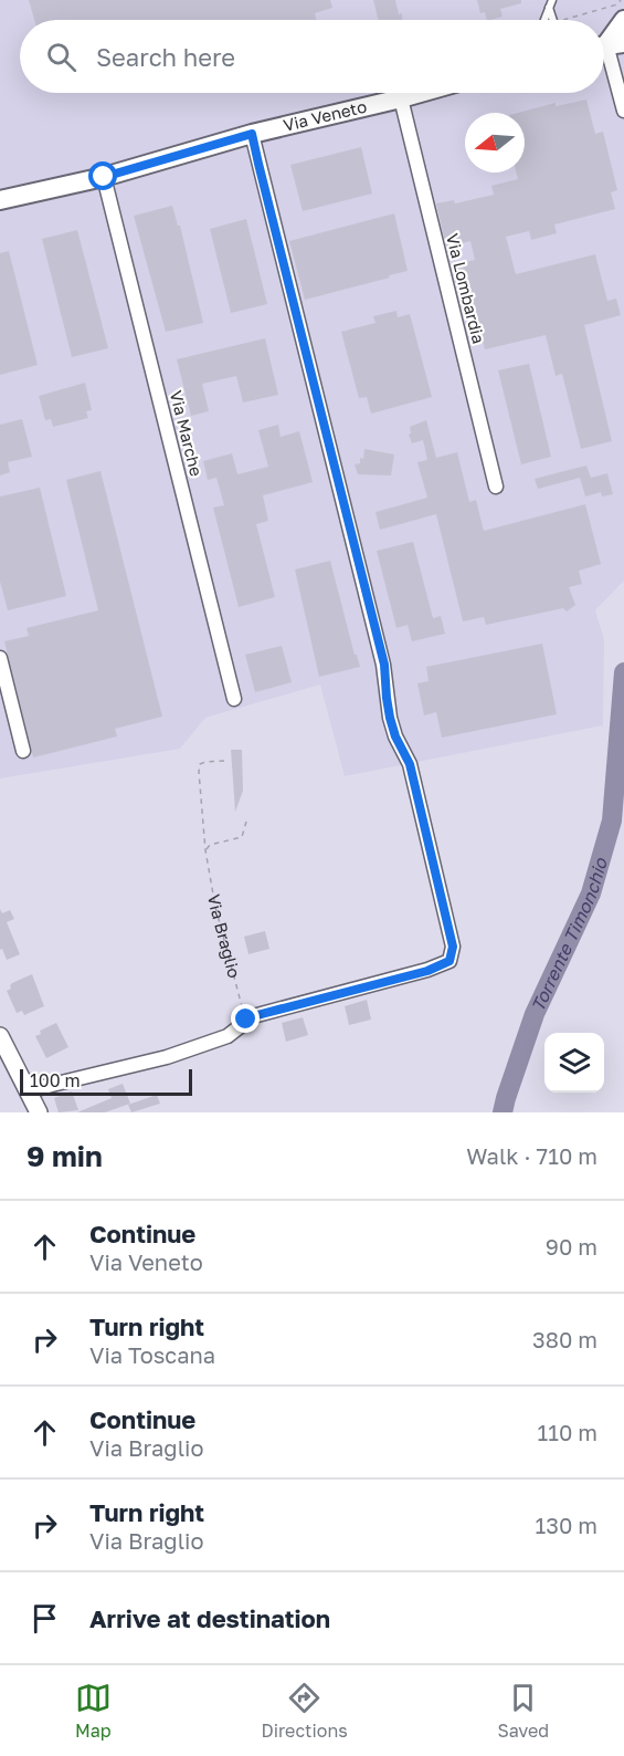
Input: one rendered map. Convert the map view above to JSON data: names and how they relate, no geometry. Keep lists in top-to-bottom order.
{
  "streets": {
    "main road": ["Via Veneto"],
    "street": ["Via Lombardia", "Via Marche"],
    "path": ["Via Braglio"]
  },
  "crossings": [
    ["Via Veneto", "Via Lombardia"],
    ["Via Veneto", "Via Marche"]
  ],
  "water": ["Torrente Timonchio"],
  "scale_bar": "100 m",
  "north": "left",
  "page": {
    "search": "Search here",
    "scale": "100 m",
    "heading": ["9 min", "Walk · 710 m"],
    "list": [
      ["Continue", "Via Veneto", "90 m"],
      ["Turn right", "Via Toscana", "380 m"],
      ["Continue", "Via Braglio", "110 m"],
      ["Turn right", "Via Braglio", "130 m"],
      "Arrive at destination"
    ],
    "nav": ["Map", "Directions", "Saved"]
  }
}
